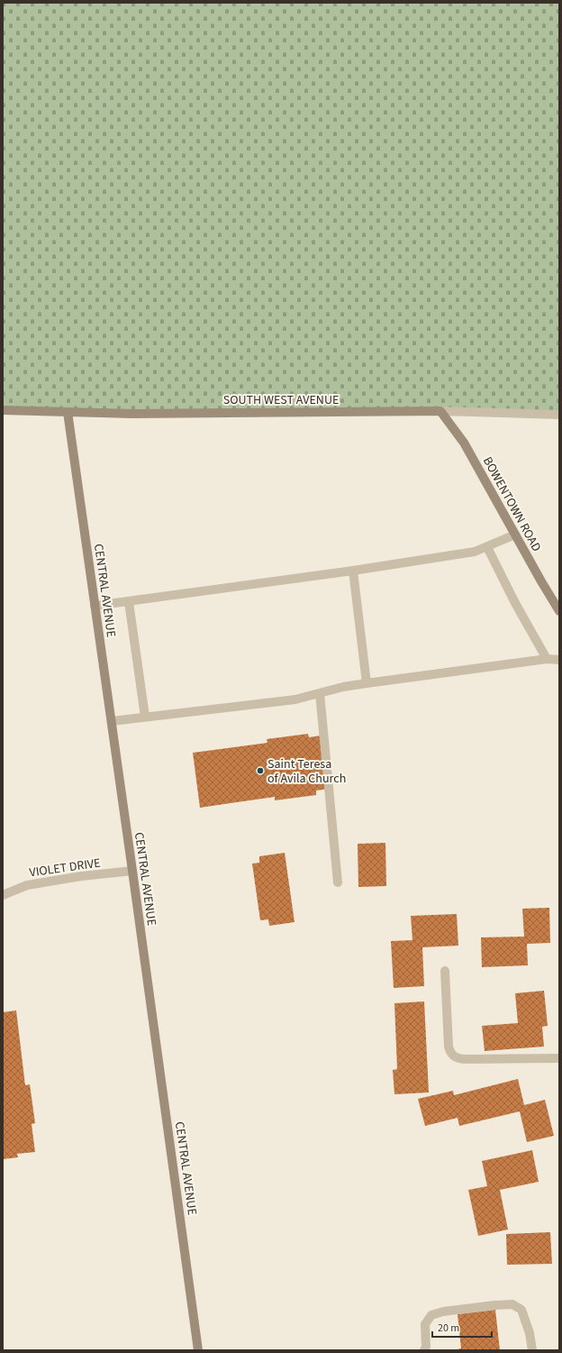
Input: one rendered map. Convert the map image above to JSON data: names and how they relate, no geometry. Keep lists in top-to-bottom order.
{
  "streets": {
    "main road": ["SOUTH WEST AVENUE", "BOWENTOWN ROAD", "CENTRAL AVENUE"],
    "street": ["VIOLET DRIVE"]
  },
  "crossings": [
    ["SOUTH WEST AVENUE", "BOWENTOWN ROAD"],
    ["SOUTH WEST AVENUE", "CENTRAL AVENUE"],
    ["CENTRAL AVENUE", "VIOLET DRIVE"]
  ],
  "places": ["Saint Teresa of Avila Church"],
  "scale_bar": "20 m"
}
